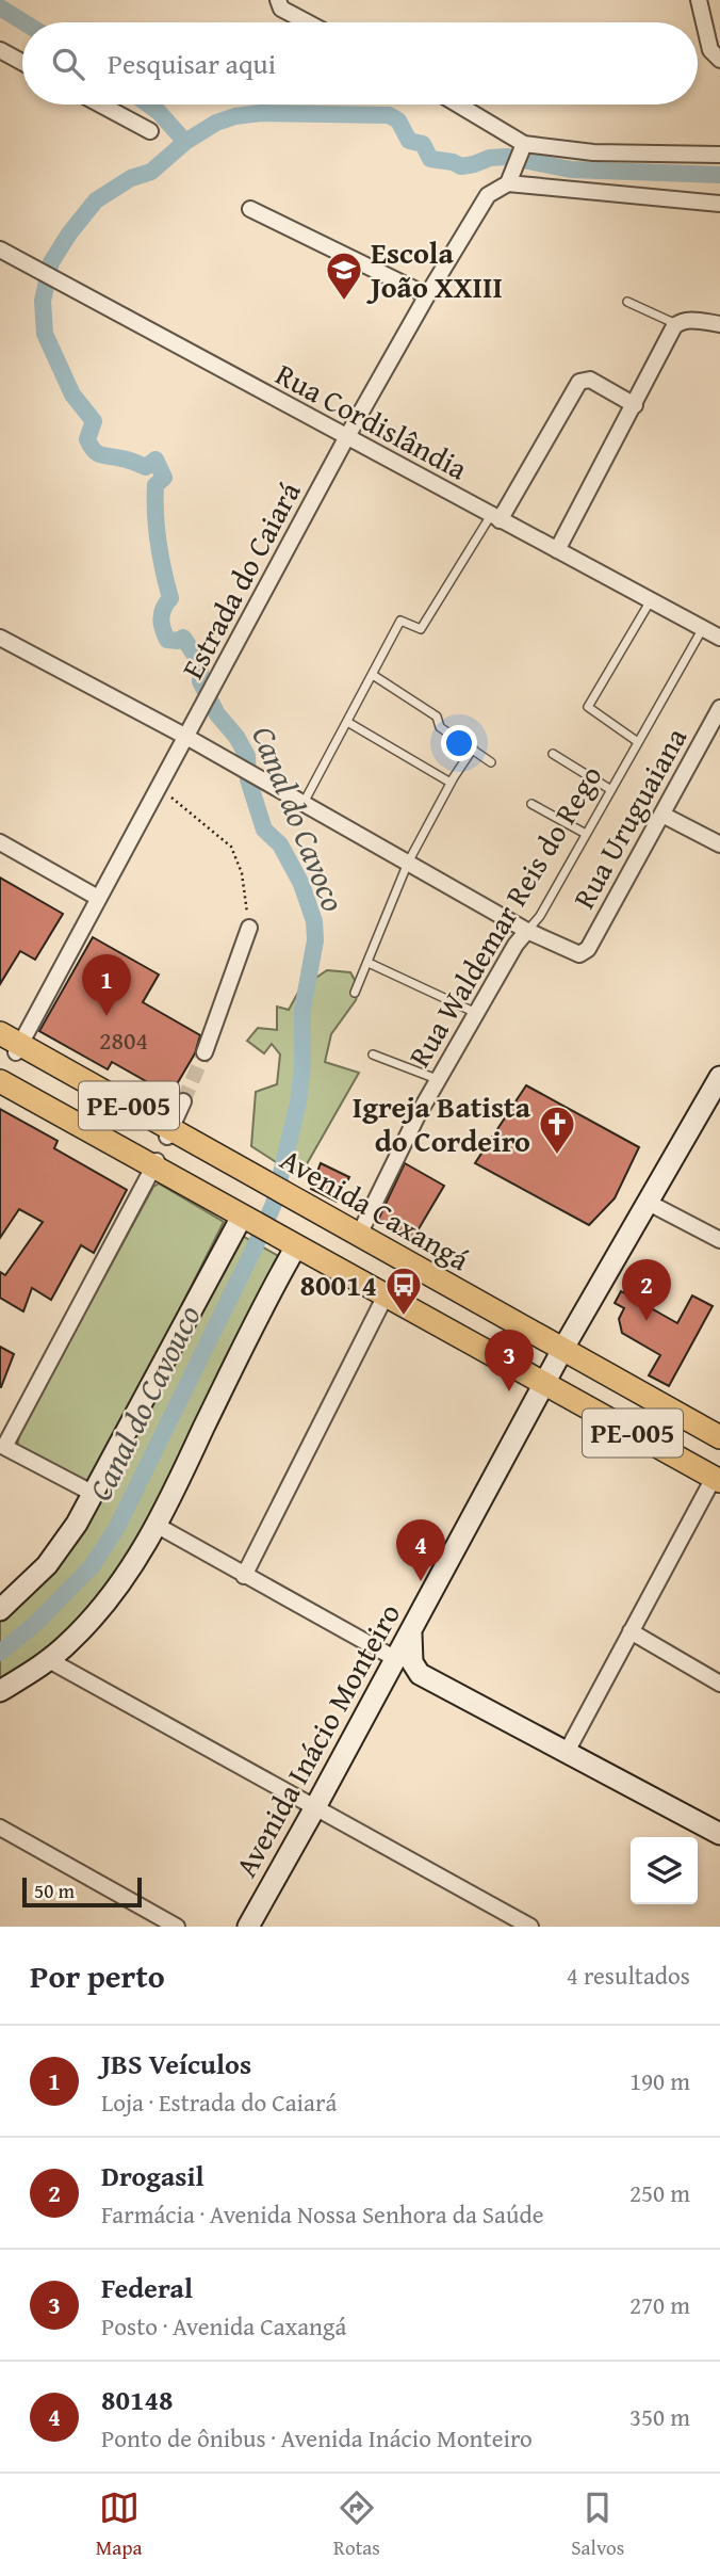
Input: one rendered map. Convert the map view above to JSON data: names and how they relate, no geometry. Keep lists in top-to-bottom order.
{
  "streets": {
    "main road": ["PE-005", "Avenida Caxangá"],
    "street": [
      "Rua Cordislândia",
      "Estrada do Caiará",
      "Rua Uruguaiana",
      "Rua Waldemar Reis do Rego",
      "Avenida Inácio Monteiro"
    ]
  },
  "crossings": [
    ["Rua Cordislândia", "Estrada do Caiará"],
    ["Rua Cordislândia", "Rua Waldemar Reis do Rego"],
    ["Estrada do Caiará", "Avenida Caxangá"],
    ["Rua Uruguaiana", "Rua Waldemar Reis do Rego"],
    ["Rua Waldemar Reis do Rego", "Avenida Caxangá"],
    ["PE-005", "Avenida Inácio Monteiro"],
    ["Avenida Caxangá", "Avenida Inácio Monteiro"]
  ],
  "water": ["Canal do Cavoco", "Canal do Cavouco"],
  "places": {
    "school or university": ["Escola João XXIII"],
    "church": ["Igreja Batista do Cordeiro"],
    "bus stop": ["80014"]
  },
  "house_numbers": ["2804"],
  "scale_bar": "50 m",
  "page": {
    "search": "Pesquisar aqui",
    "pins": [
      "1",
      "2",
      "3",
      "4"
    ],
    "scale": "50 m",
    "heading": ["Por perto", "4 resultados"],
    "list": [
      {
        "mark": "1",
        "name": "JBS Veículos",
        "note": "Loja · Estrada do Caiará",
        "value": "190 m"
      },
      {
        "mark": "2",
        "name": "Drogasil",
        "note": "Farmácia · Avenida Nossa Senhora da Saúde",
        "value": "250 m"
      },
      {
        "mark": "3",
        "name": "Federal",
        "note": "Posto · Avenida Caxangá",
        "value": "270 m"
      },
      {
        "mark": "4",
        "name": "80148",
        "note": "Ponto de ônibus · Avenida Inácio Monteiro",
        "value": "350 m"
      }
    ],
    "nav": ["Mapa", "Rotas", "Salvos"]
  }
}
